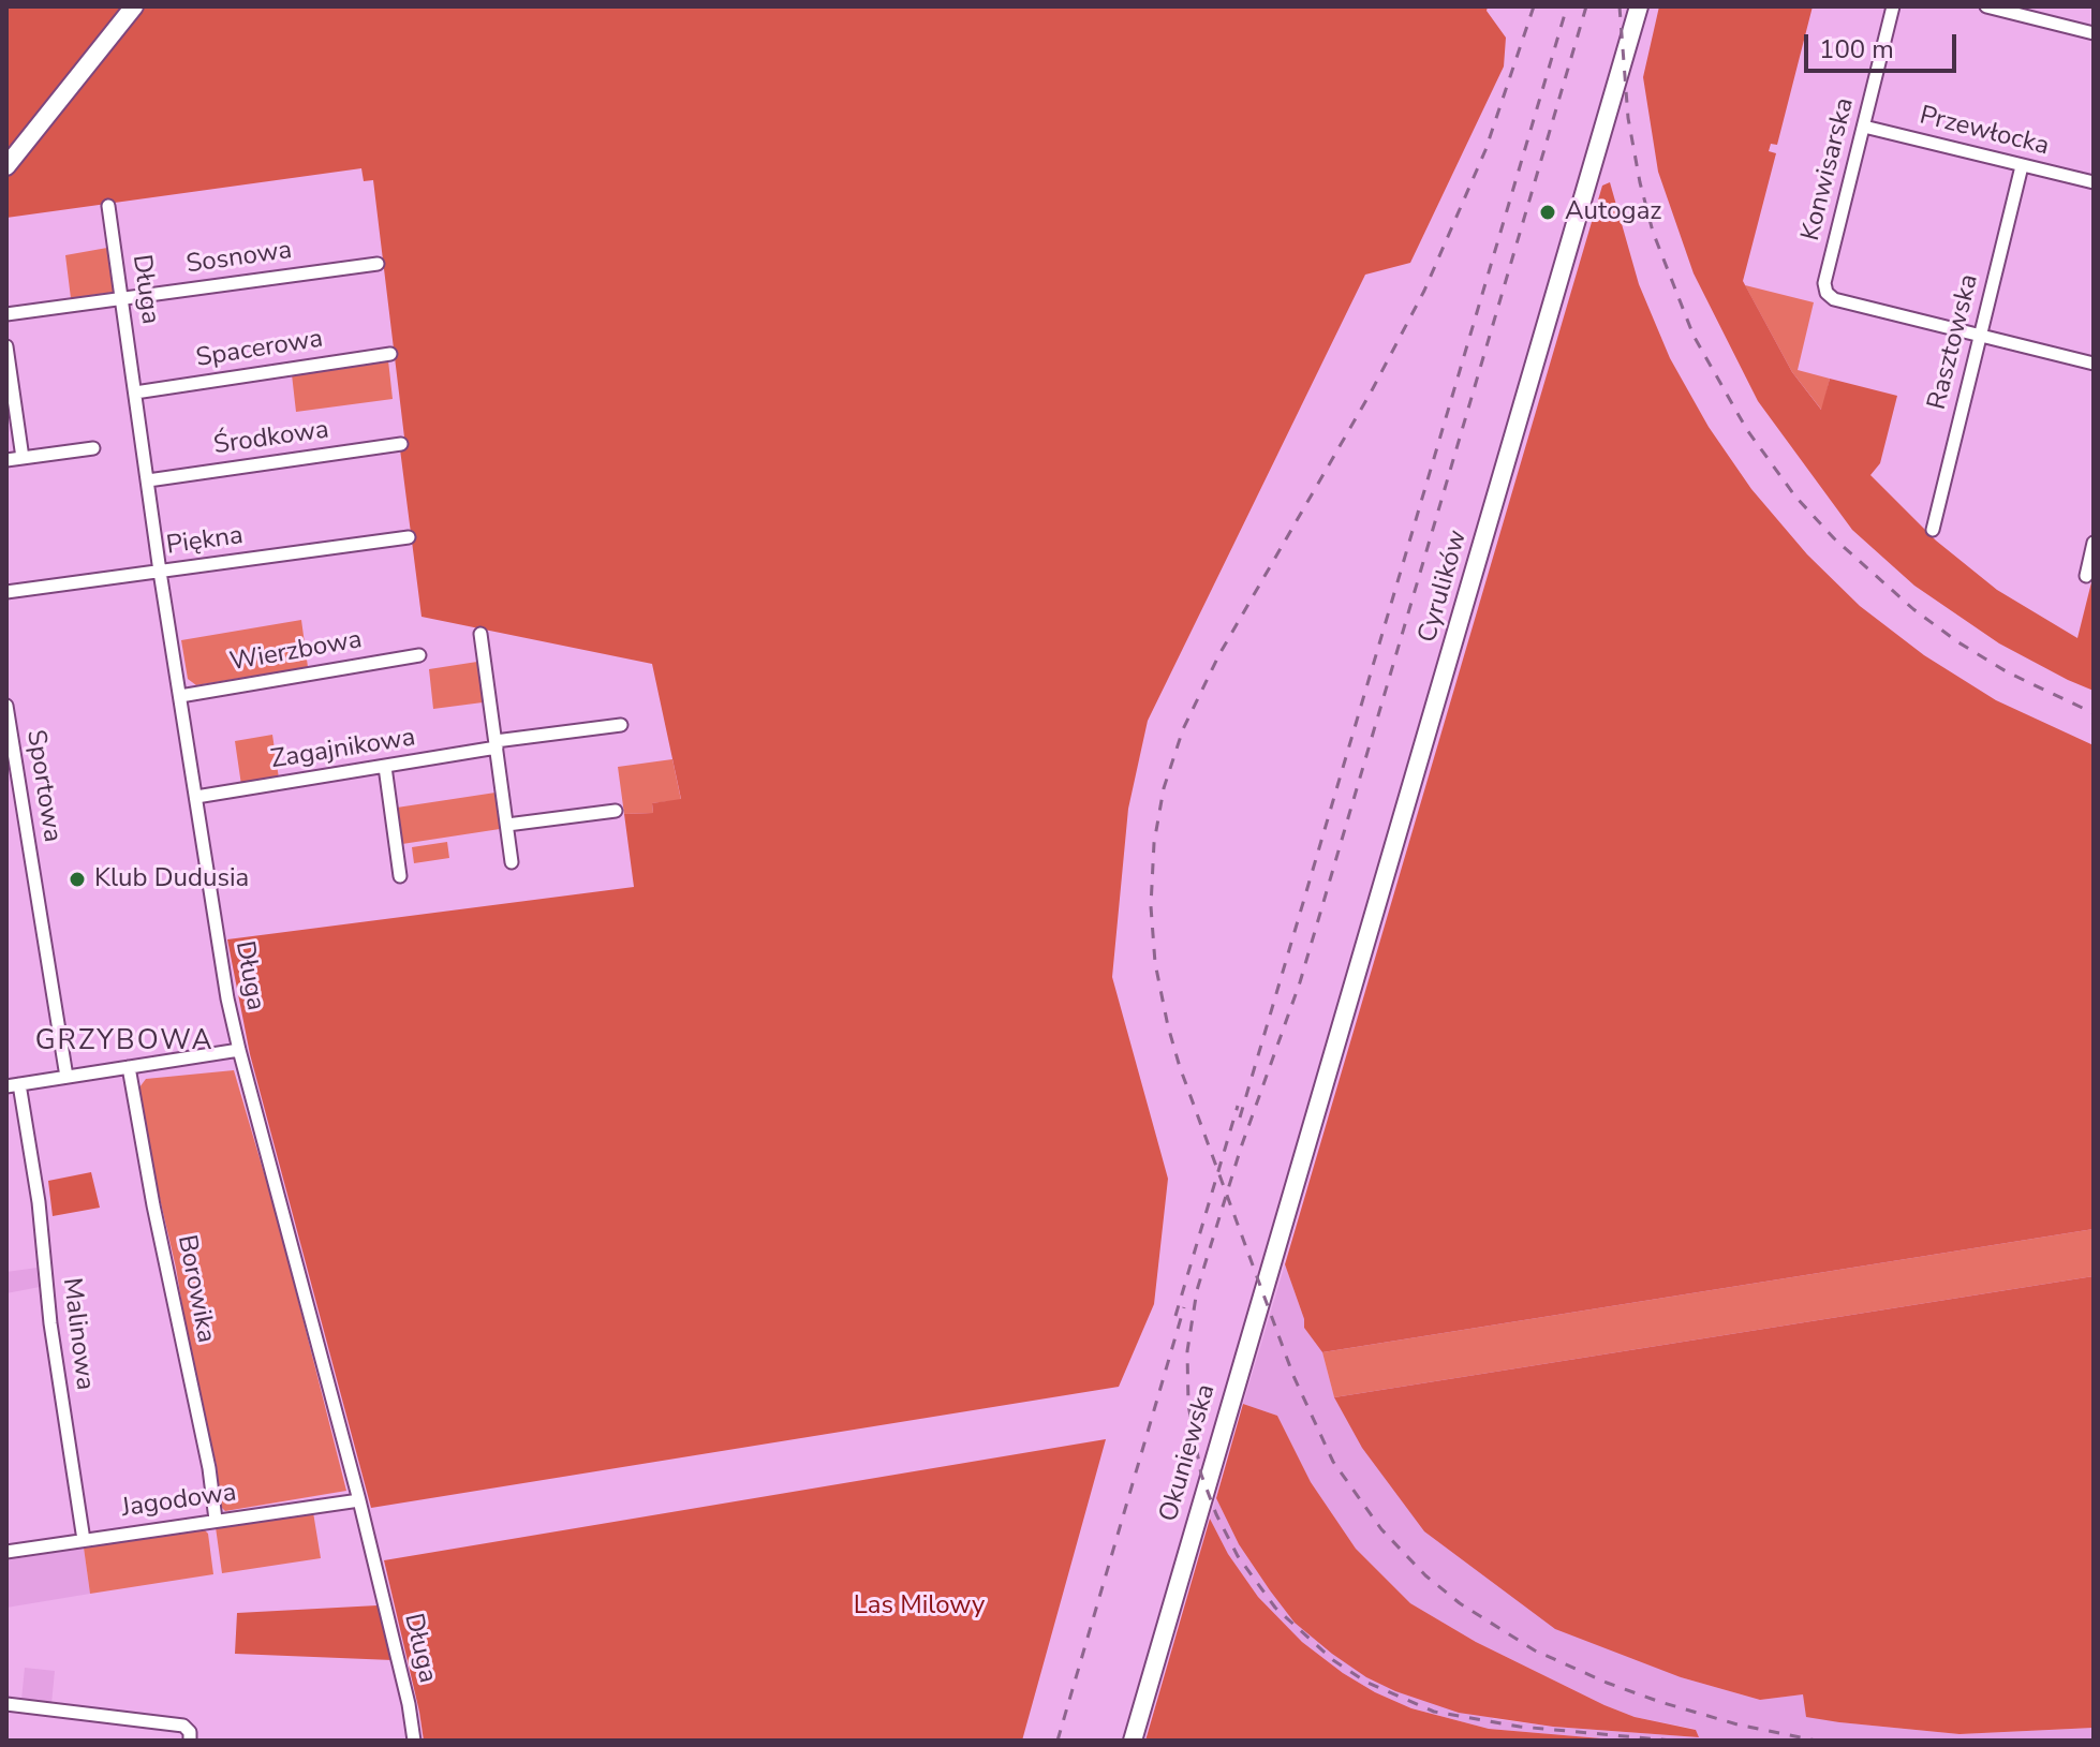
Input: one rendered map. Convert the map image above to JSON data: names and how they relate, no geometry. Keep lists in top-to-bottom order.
{
  "streets": {
    "main road": ["Cyrulików", "Okuniewska"],
    "street": [
      "Przewłocka",
      "Konwisarska",
      "Sosnowa",
      "Długa",
      "Rasztowska",
      "Spacerowa",
      "Środkowa",
      "Piękna",
      "Wierzbowa",
      "Zagajnikowa",
      "Sportowa",
      "Borowika",
      "Malinowa",
      "Jagodowa"
    ]
  },
  "crossings": [
    ["Przewłocka", "Konwisarska"],
    ["Przewłocka", "Rasztowska"],
    ["Konwisarska", "Rasztowska"],
    ["Sosnowa", "Długa"],
    ["Długa", "Spacerowa"],
    ["Długa", "Środkowa"],
    ["Długa", "Piękna"],
    ["Długa", "Wierzbowa"],
    ["Długa", "Zagajnikowa"],
    ["Długa", "Jagodowa"],
    ["Cyrulików", "Okuniewska"],
    ["Borowika", "Jagodowa"],
    ["Malinowa", "Jagodowa"]
  ],
  "districts": ["GRZYBOWA"],
  "parks": ["Las Milowy"],
  "places": ["Autogaz", "Klub Dudusia"],
  "scale_bar": "100 m"
}
